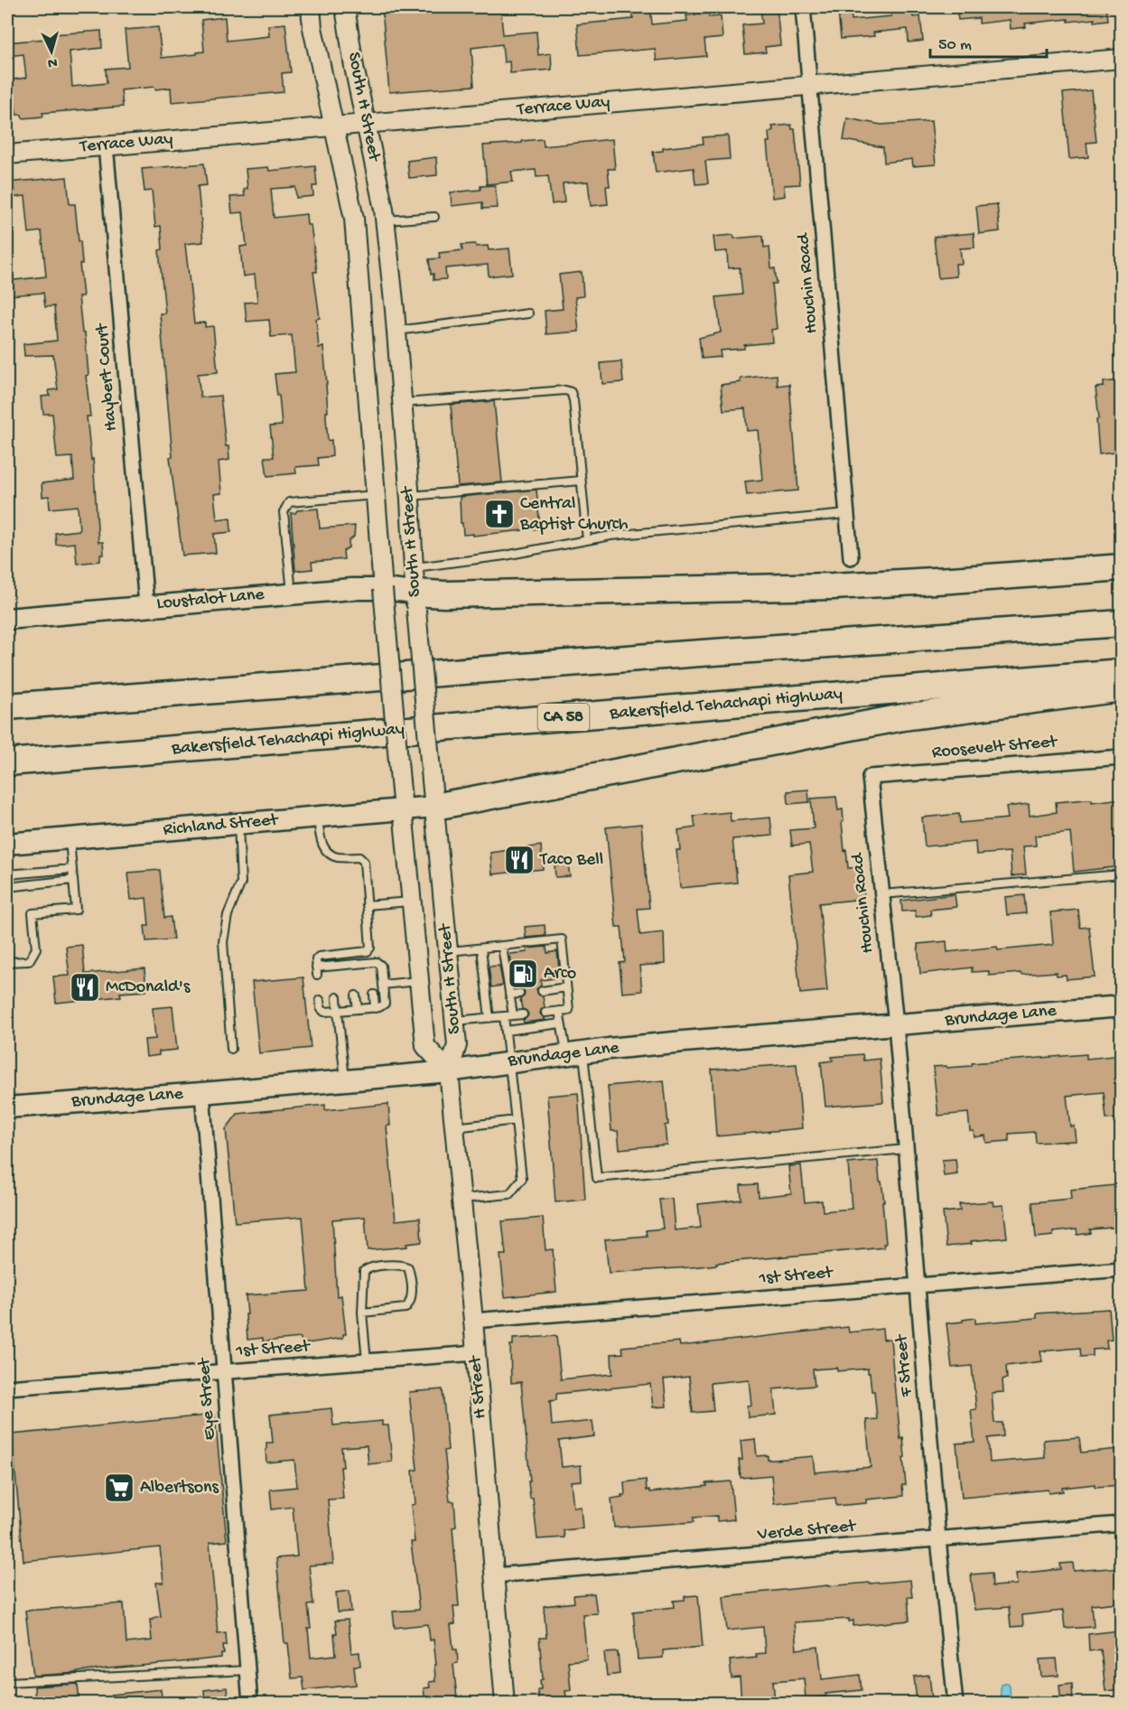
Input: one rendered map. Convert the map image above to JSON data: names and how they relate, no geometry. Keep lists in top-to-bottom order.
{
  "streets": {
    "highway": ["Bakersfield Tehachapi Highway", "CA 58"],
    "main road": ["Loustalot Lane", "Richland Street", "Brundage Lane"],
    "street": [
      "South H Street",
      "Terrace Way",
      "Houchin Road",
      "Haybert Court",
      "Roosevelt Street",
      "1st Street",
      "F Street",
      "H Street",
      "Eye Street",
      "Verde Street"
    ]
  },
  "crossings": [
    ["South H Street", "Terrace Way"],
    ["South H Street", "Loustalot Lane"],
    ["South H Street", "Richland Street"],
    ["South H Street", "Brundage Lane"],
    ["South H Street", "H Street"],
    ["Terrace Way", "Houchin Road"],
    ["Terrace Way", "Haybert Court"],
    ["Houchin Road", "Roosevelt Street"],
    ["Houchin Road", "Brundage Lane"],
    ["Houchin Road", "F Street"],
    ["Haybert Court", "Loustalot Lane"],
    ["Brundage Lane", "F Street"],
    ["Brundage Lane", "H Street"],
    ["Brundage Lane", "Eye Street"],
    ["1st Street", "F Street"],
    ["1st Street", "H Street"],
    ["1st Street", "Eye Street"],
    ["F Street", "Verde Street"],
    ["H Street", "Verde Street"]
  ],
  "places": {
    "church": ["Central Baptist Church"],
    "restaurant": ["Taco Bell", "McDonald's"],
    "fuel station": ["Arco"],
    "supermarket": ["Albertsons"]
  },
  "scale_bar": "50 m",
  "north": "bottom"
}
